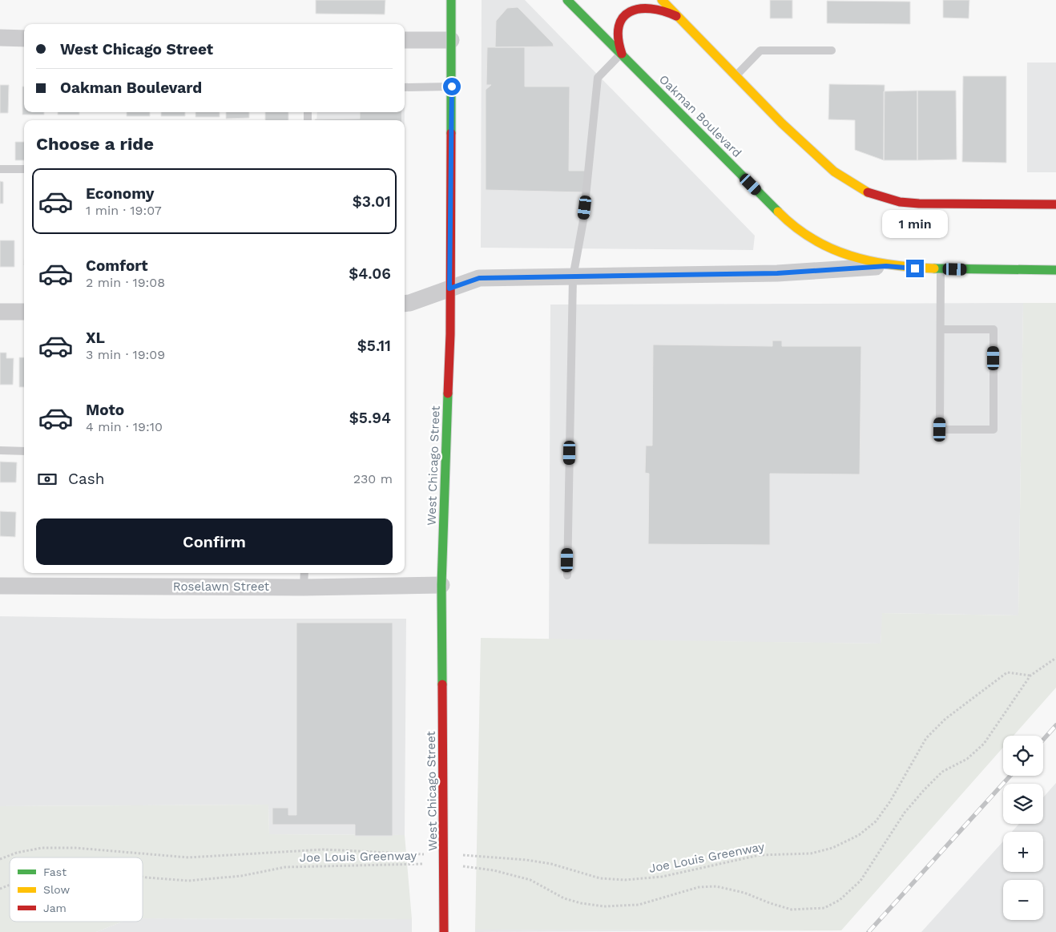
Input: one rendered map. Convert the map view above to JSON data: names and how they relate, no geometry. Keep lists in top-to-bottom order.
{
  "streets": {
    "street": ["Oakman Boulevard", "West Chicago Street", "Roselawn Street"],
    "path": ["Joe Louis Greenway"]
  },
  "crossings": [
    ["West Chicago Street", "Roselawn Street"],
    ["West Chicago Street", "Joe Louis Greenway"]
  ],
  "legend": ["Fast", "Slow", "Jam"],
  "page": {
    "banner": ["West Chicago Street", "Oakman Boulevard"],
    "heading": "Choose a ride",
    "list": [
      {
        "name": "Economy",
        "note": "1 min · 19:07",
        "value": "$3.01"
      },
      {
        "name": "Comfort",
        "note": "2 min · 19:08",
        "value": "$4.06"
      },
      {
        "name": "XL",
        "note": "3 min · 19:09",
        "value": "$5.11"
      },
      {
        "name": "Moto",
        "note": "4 min · 19:10",
        "value": "$5.94"
      }
    ],
    "bubble": "1 min",
    "pay": ["Cash", "230 m"],
    "buttons": "Confirm",
    "map_buttons": ["+", "−"]
  }
}
